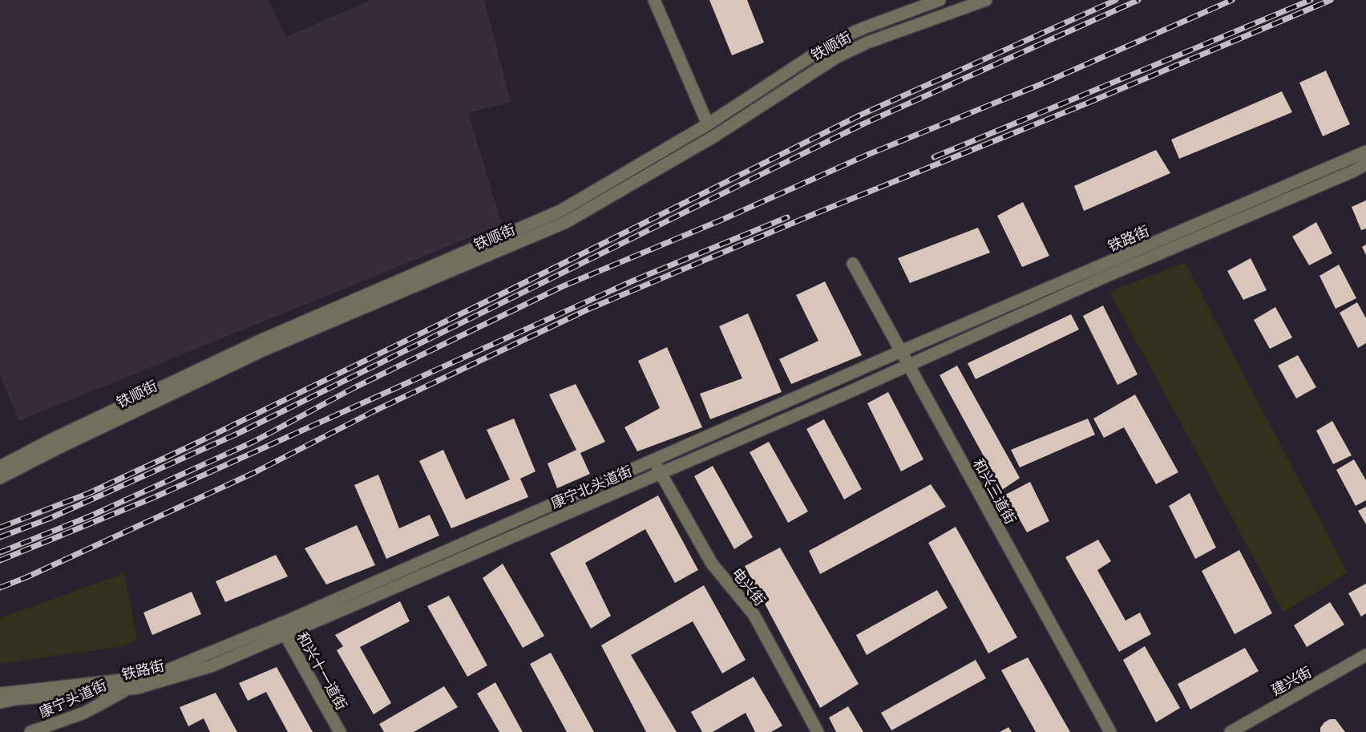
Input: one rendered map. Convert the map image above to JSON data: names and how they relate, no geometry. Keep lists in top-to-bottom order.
{
  "streets": {
    "main road": [
      "铁顺街",
      "铁路街",
      "康宁北头道街",
      "和兴三道街",
      "电兴街",
      "和兴十一道街",
      "建兴街",
      "康宁头道街"
    ]
  },
  "crossings": [
    ["铁路街", "康宁北头道街"],
    ["铁路街", "和兴三道街"],
    ["铁路街", "和兴十一道街"],
    ["铁路街", "康宁头道街"],
    ["康宁北头道街", "和兴三道街"],
    ["康宁北头道街", "电兴街"],
    ["康宁北头道街", "和兴十一道街"]
  ]
}
